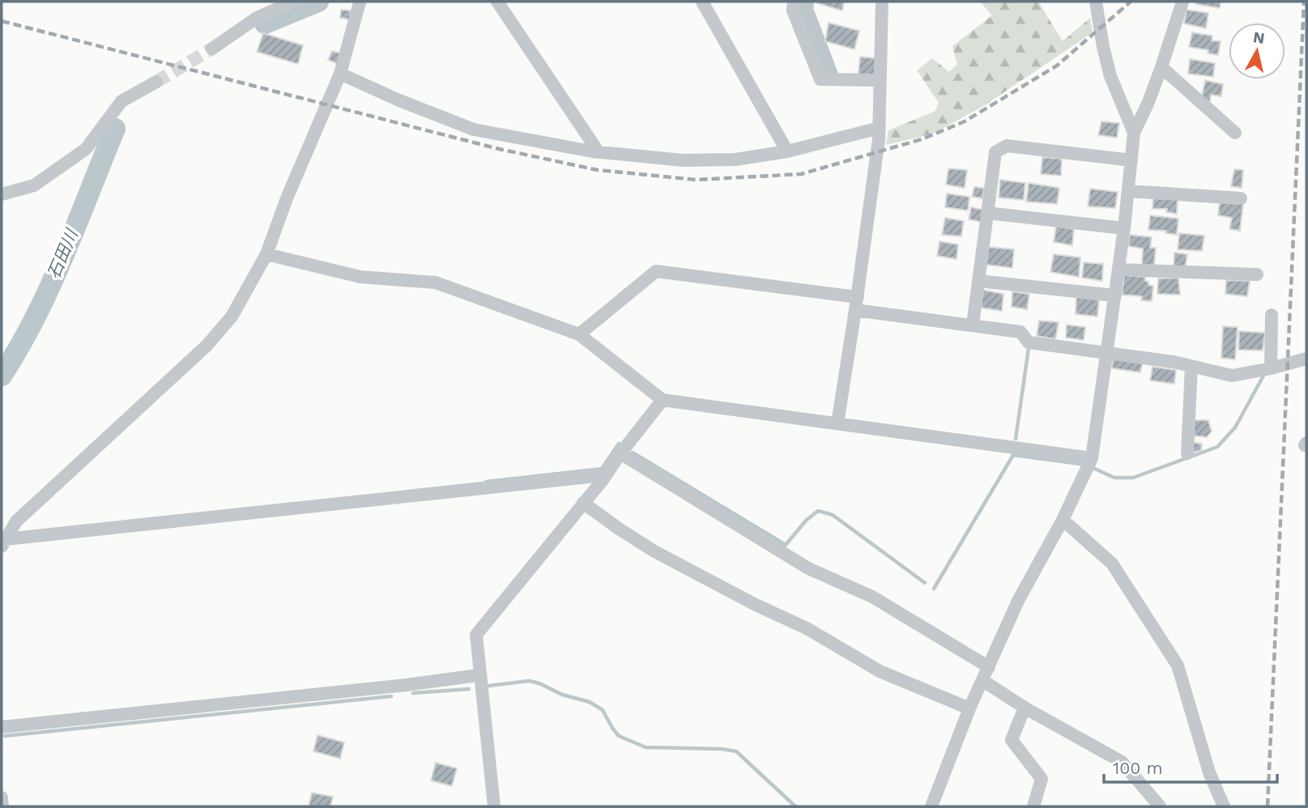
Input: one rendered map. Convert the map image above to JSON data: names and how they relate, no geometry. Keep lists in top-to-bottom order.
{
  "water": ["石田川"],
  "scale_bar": "100 m",
  "north": "top"
}
